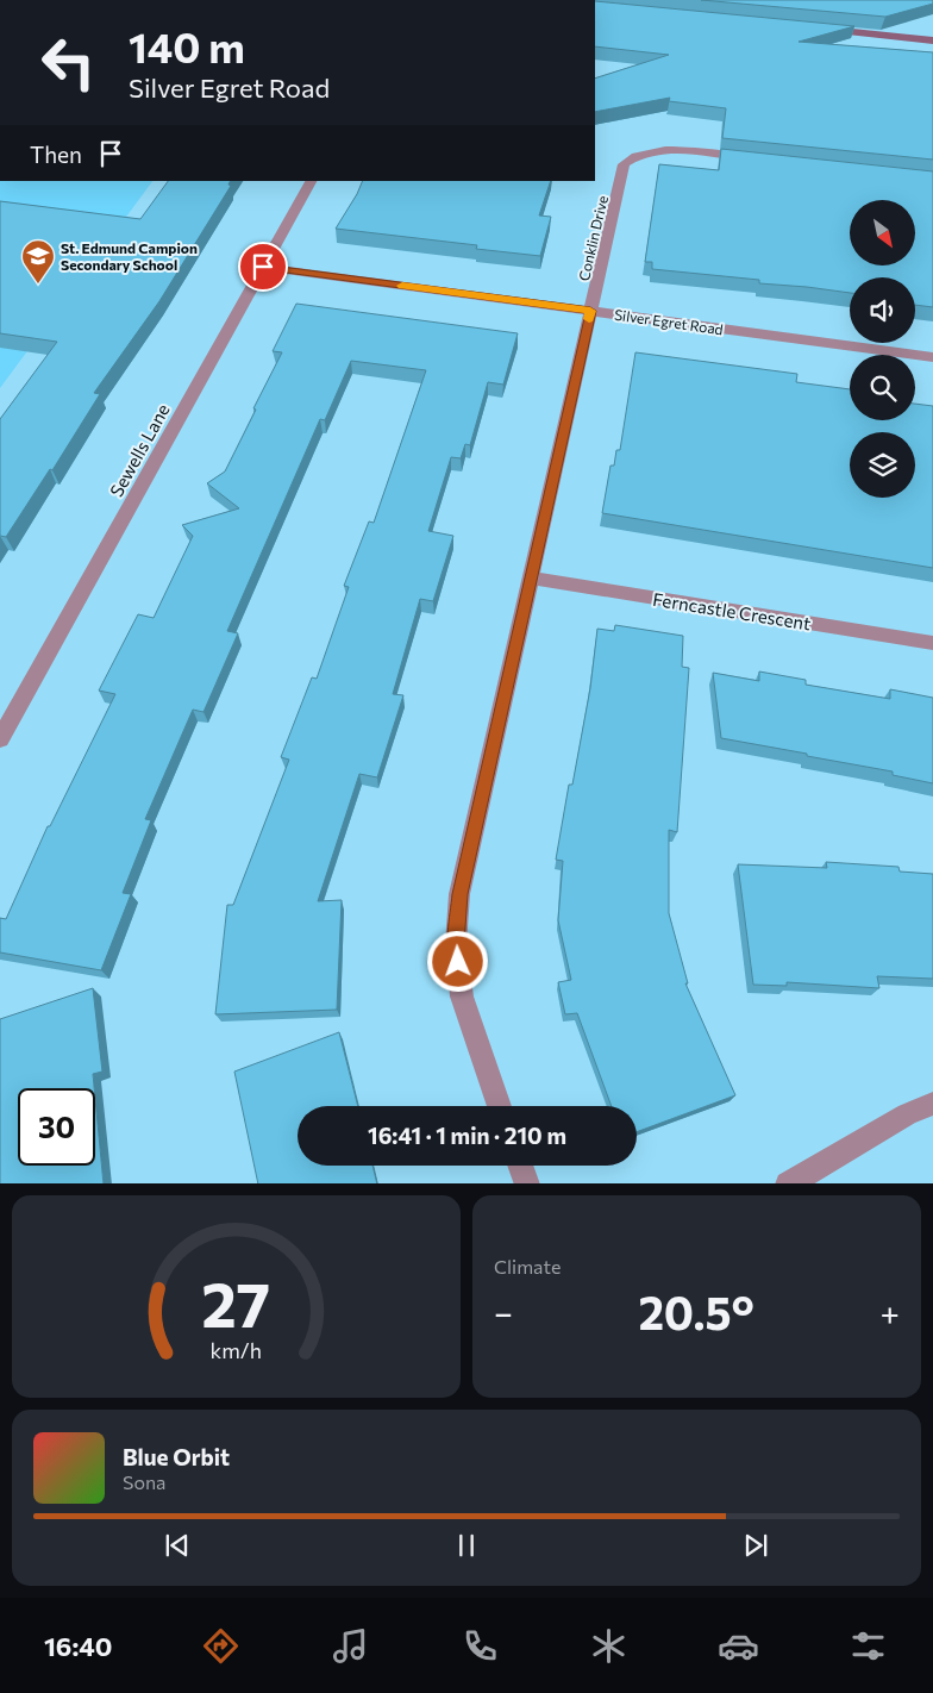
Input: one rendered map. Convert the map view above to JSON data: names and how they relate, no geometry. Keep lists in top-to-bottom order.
{
  "streets": {
    "street": [
      "Conklin Drive",
      "Silver Egret Road",
      "Sewells Lane",
      "Ferncastle Crescent"
    ]
  },
  "crossings": [
    ["Conklin Drive", "Silver Egret Road"],
    ["Conklin Drive", "Ferncastle Crescent"],
    ["Silver Egret Road", "Sewells Lane"]
  ],
  "places": {
    "school or university": ["St. Edmund Campion Secondary School"]
  },
  "north": "bottom right",
  "page": {
    "turn": ["140 m", "Silver Egret Road"],
    "then": "Then",
    "limit": "30",
    "trip": "16:41 · 1 min · 210 m",
    "tile": "Climate",
    "heat": ["−", "20.5°", "+"],
    "song": ["Blue Orbit", "Sona"],
    "tabs": "16:40",
    "gauge": ["27", "km/h"]
  }
}
